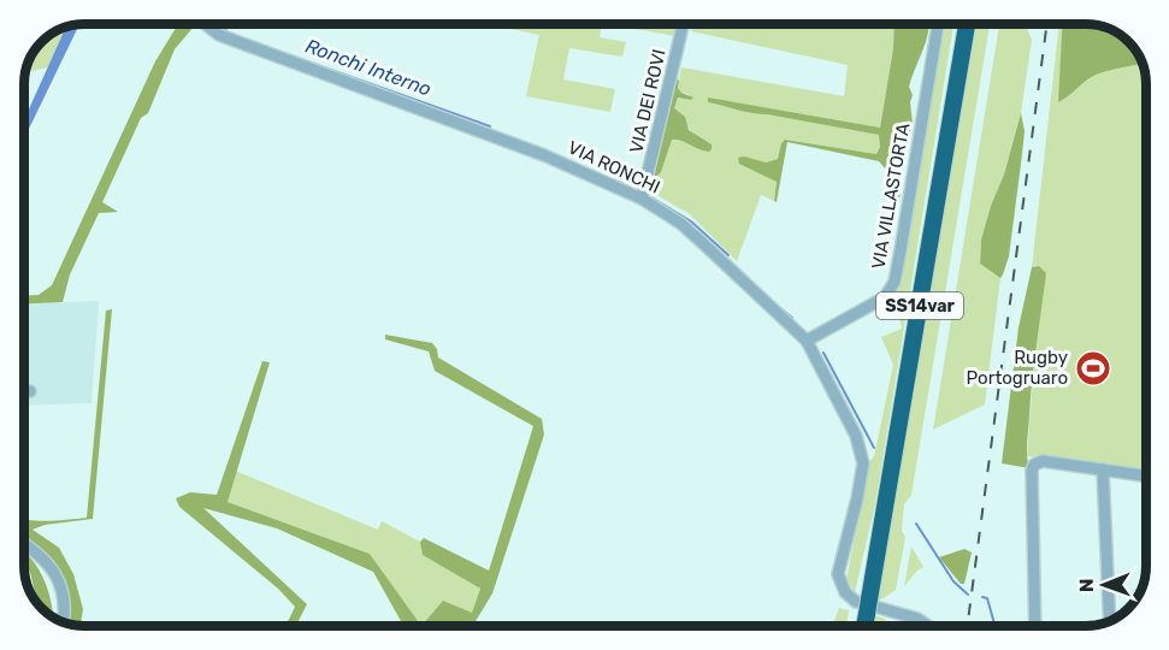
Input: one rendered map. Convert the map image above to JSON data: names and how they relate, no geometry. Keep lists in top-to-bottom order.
{
  "streets": {
    "highway": ["SS14var"],
    "street": ["VIA DEI ROVI", "VIA RONCHI", "VIA VILLASTORTA"]
  },
  "crossings": [
    ["VIA DEI ROVI", "VIA RONCHI"],
    ["VIA RONCHI", "VIA VILLASTORTA"],
    ["VIA RONCHI", "SS14var"]
  ],
  "water": ["Ronchi Interno"],
  "places": {
    "sports": ["Rugby Portogruaro"]
  },
  "north": "left"
}
